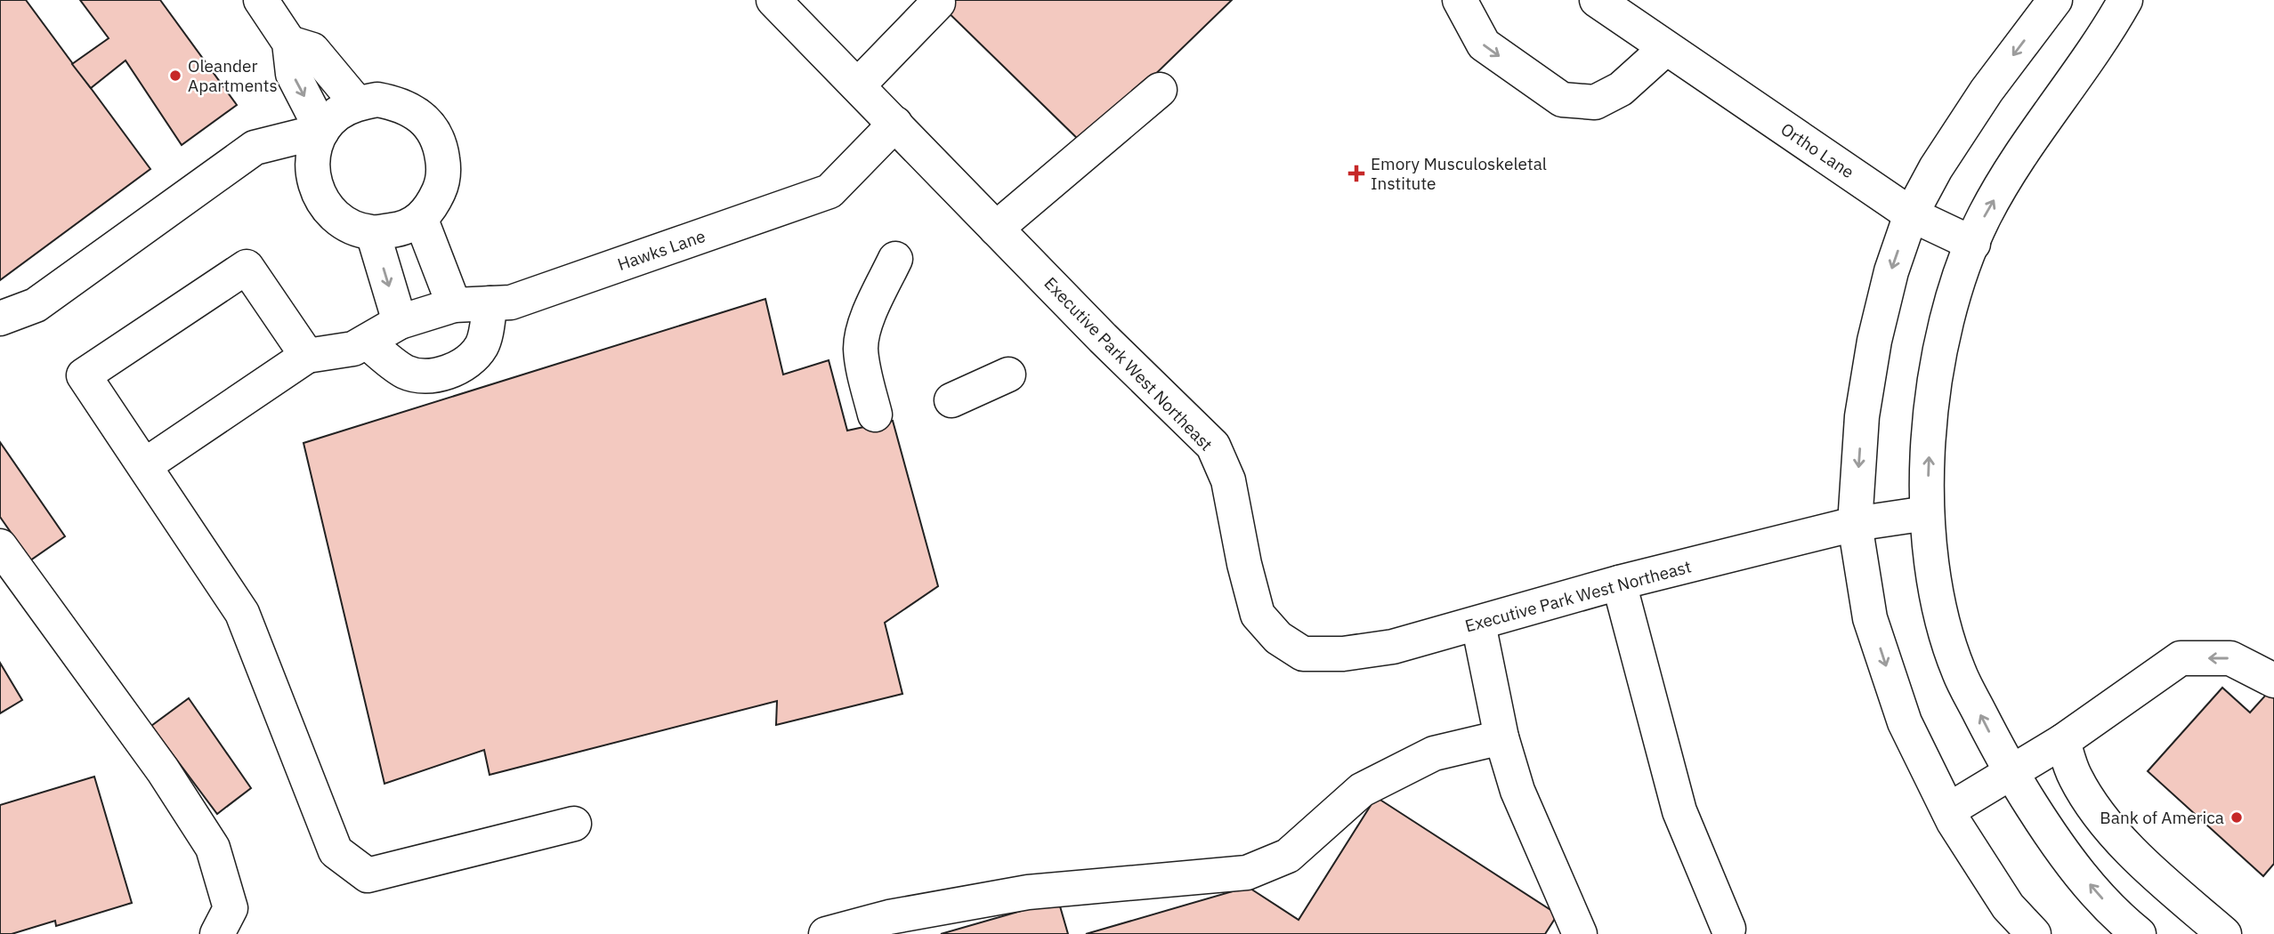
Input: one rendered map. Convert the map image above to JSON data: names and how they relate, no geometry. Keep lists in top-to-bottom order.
{
  "streets": {
    "street": ["Ortho Lane", "Hawks Lane", "Executive Park West Northeast"]
  },
  "crossings": [
    ["Hawks Lane", "Executive Park West Northeast"]
  ],
  "places": {
    "other": ["Oleander Apartments", "Bank of America"],
    "health": ["Emory Musculoskeletal Institute"]
  }
}
